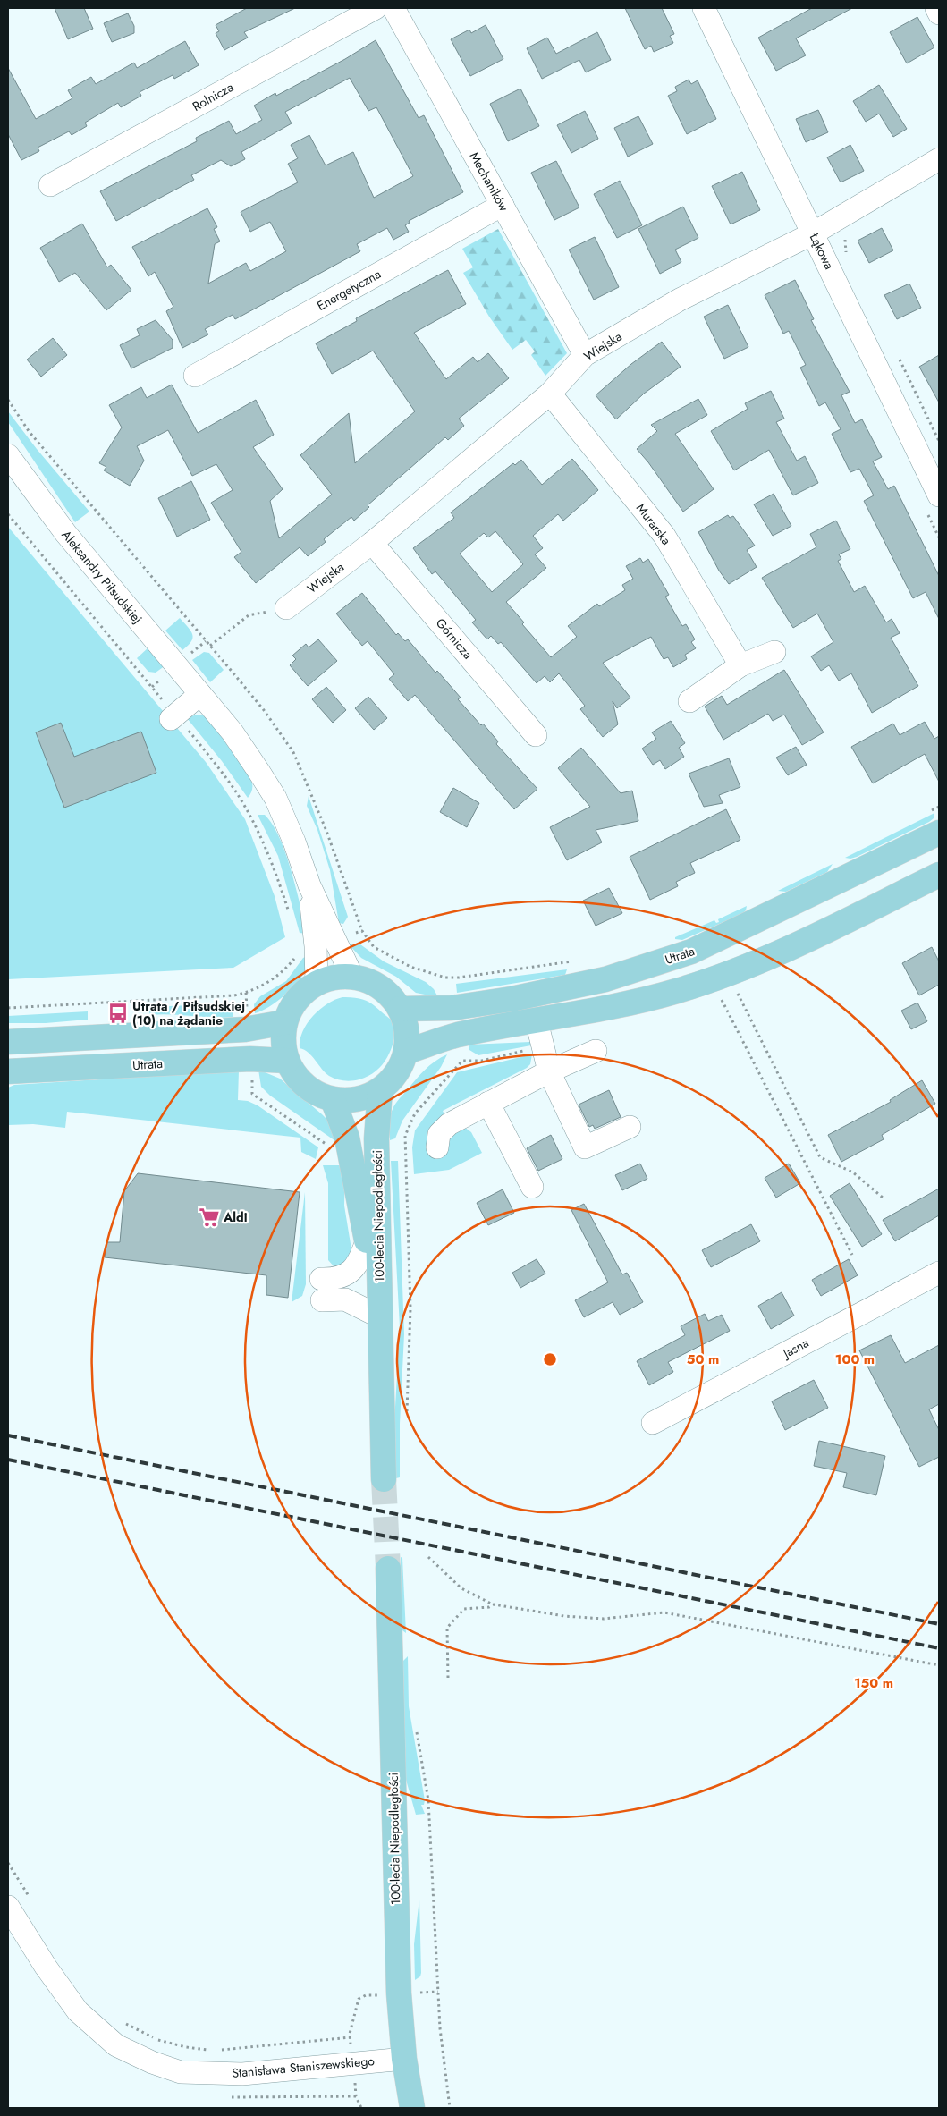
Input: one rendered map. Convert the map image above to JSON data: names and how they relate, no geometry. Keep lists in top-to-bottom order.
{
  "streets": {
    "main road": ["Utrata", "100-lecia Niepodległości"],
    "street": [
      "Rolnicza",
      "Mechaników",
      "Łąkowa",
      "Energetyczna",
      "Wiejska",
      "Murarska",
      "Aleksandry Piłsudskiej",
      "Górnicza",
      "Jasna",
      "Stanisława Staniszewskiego"
    ]
  },
  "crossings": [
    ["Mechaników", "Energetyczna"],
    ["Mechaników", "Wiejska"],
    ["Łąkowa", "Wiejska"],
    ["Wiejska", "Murarska"],
    ["Wiejska", "Górnicza"],
    ["Aleksandry Piłsudskiej", "Utrata"],
    ["Aleksandry Piłsudskiej", "100-lecia Niepodległości"],
    ["Utrata", "100-lecia Niepodległości"],
    ["100-lecia Niepodległości", "Stanisława Staniszewskiego"]
  ],
  "places": {
    "bus stop": ["Utrata / Piłsudskiej (10) na żądanie"],
    "supermarket": ["Aldi"]
  },
  "rings": ["50 m", "100 m", "150 m"]
}
